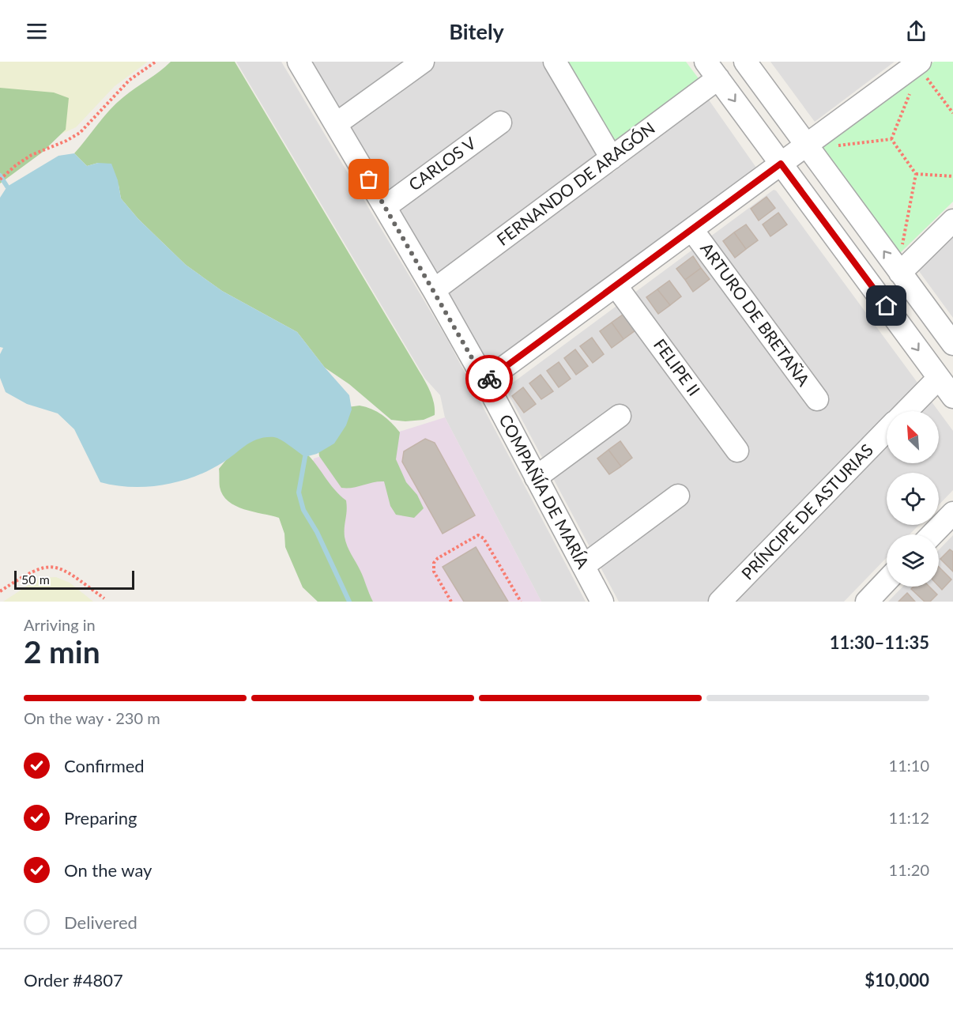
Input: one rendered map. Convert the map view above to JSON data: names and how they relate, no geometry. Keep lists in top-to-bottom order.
{
  "streets": {
    "street": [
      "CARLOS V",
      "FERNANDO DE ARAGÓN",
      "ARTURO DE BRETAÑA",
      "FELIPE II",
      "COMPAÑÍA DE MARÍA",
      "PRÍNCIPE DE ASTURIAS"
    ]
  },
  "crossings": [
    ["CARLOS V", "COMPAÑÍA DE MARÍA"],
    ["FERNANDO DE ARAGÓN", "COMPAÑÍA DE MARÍA"]
  ],
  "scale_bar": "50 m",
  "north": "top left",
  "page": {
    "header": "Bitely",
    "scale": "50 m",
    "heading": ["2 min", "Arriving in", "11:30–11:35"],
    "panel": ["Order #4807", "$10,000"],
    "bar": "On the way · 230 m",
    "list": [
      ["Confirmed", "11:10"],
      ["Preparing", "11:12"],
      ["On the way", "11:20"],
      "Delivered"
    ]
  }
}
